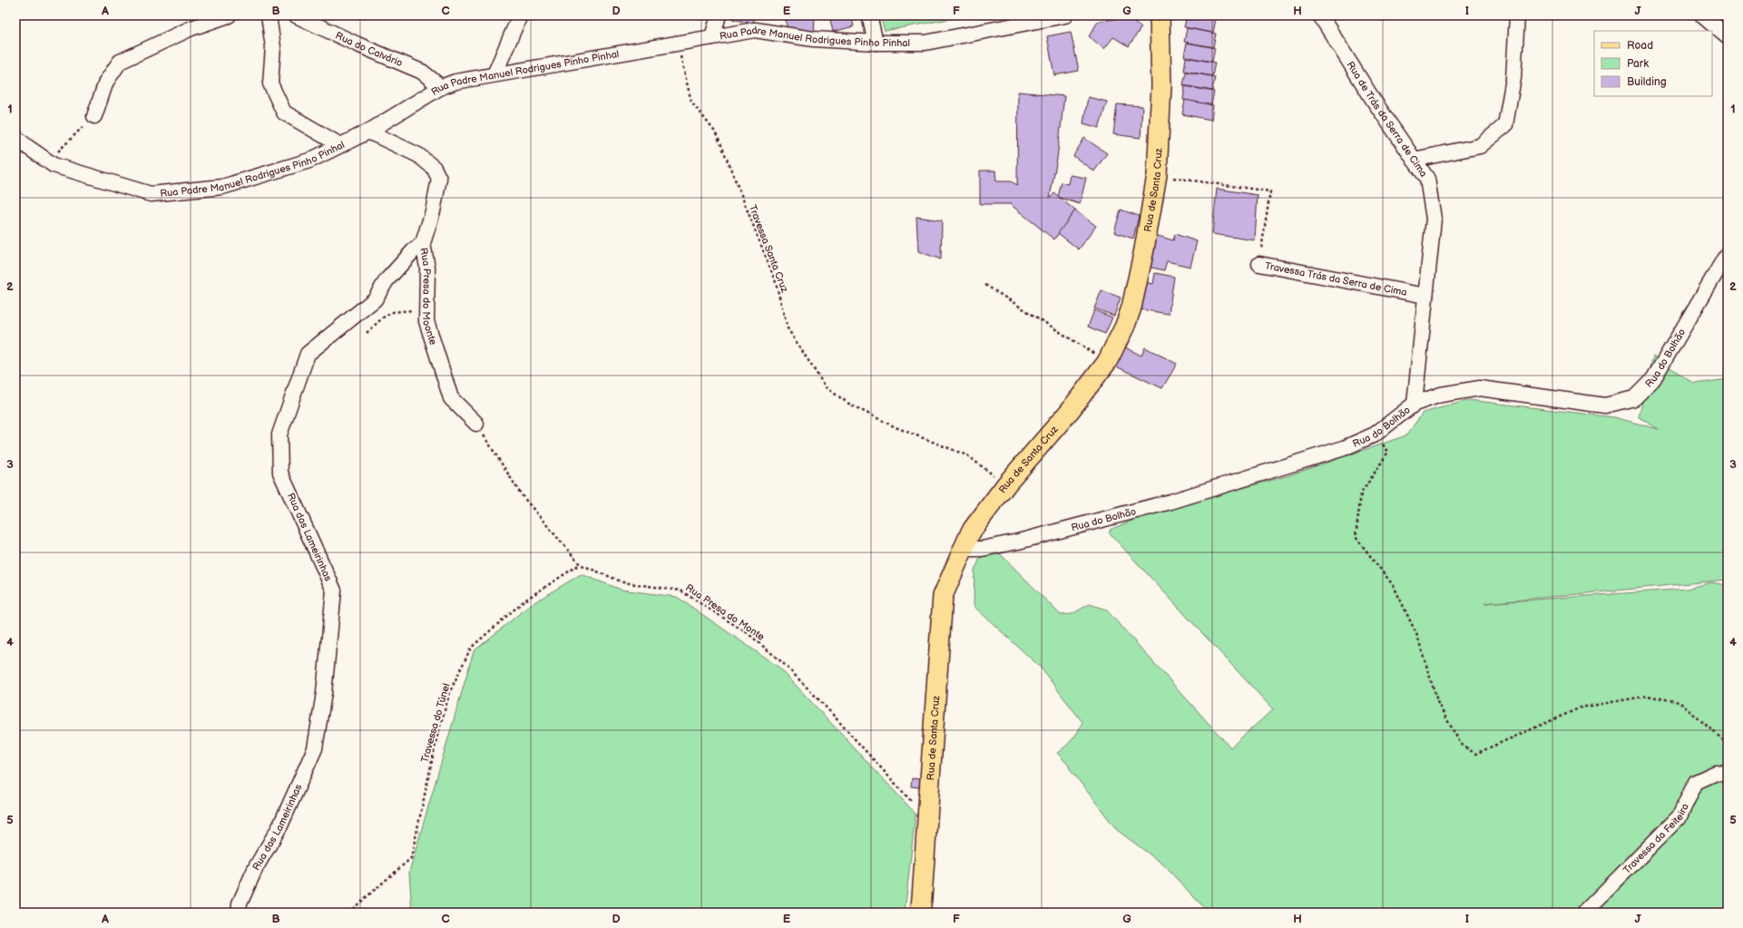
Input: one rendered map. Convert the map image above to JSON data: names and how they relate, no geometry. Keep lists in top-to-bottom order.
{
  "streets": {
    "main road": ["Rua de Santa Cruz"],
    "street": [
      "Rua Padre Manuel Rodrigues Pinho Pinhal",
      "Rua do Calvário",
      "Rua de Trás da Serra de Cima",
      "Travessa Trás da Serra de Cima",
      "Rua Presa do Moonte",
      "Rua do Bolhão",
      "Rua das Lameirinhas",
      "Travessa da Feiteira"
    ],
    "path": ["Travessa Santa Cruz", "Rua Presa do Monte", "Travessa do Túnel"]
  },
  "crossings": [
    ["Rua Padre Manuel Rodrigues Pinho Pinhal", "Rua do Calvário"],
    ["Rua Padre Manuel Rodrigues Pinho Pinhal", "Travessa Santa Cruz"],
    ["Rua Padre Manuel Rodrigues Pinho Pinhal", "Rua Presa do Moonte"],
    ["Rua de Trás da Serra de Cima", "Travessa Trás da Serra de Cima"],
    ["Rua de Trás da Serra de Cima", "Rua do Bolhão"],
    ["Rua de Santa Cruz", "Travessa Santa Cruz"],
    ["Rua de Santa Cruz", "Travessa Trás da Serra de Cima"],
    ["Rua de Santa Cruz", "Rua do Bolhão"],
    ["Rua de Santa Cruz", "Rua Presa do Monte"],
    ["Rua Presa do Moonte", "Rua das Lameirinhas"],
    ["Rua Presa do Moonte", "Rua Presa do Monte"],
    ["Rua Presa do Monte", "Travessa do Túnel"]
  ],
  "legend": ["Road", "Park", "Building"],
  "grid": {
    "columns": [
      "A",
      "B",
      "C",
      "D",
      "E",
      "F",
      "G",
      "H",
      "I",
      "J"
    ],
    "rows": [
      "1",
      "2",
      "3",
      "4",
      "5"
    ]
  }
}
